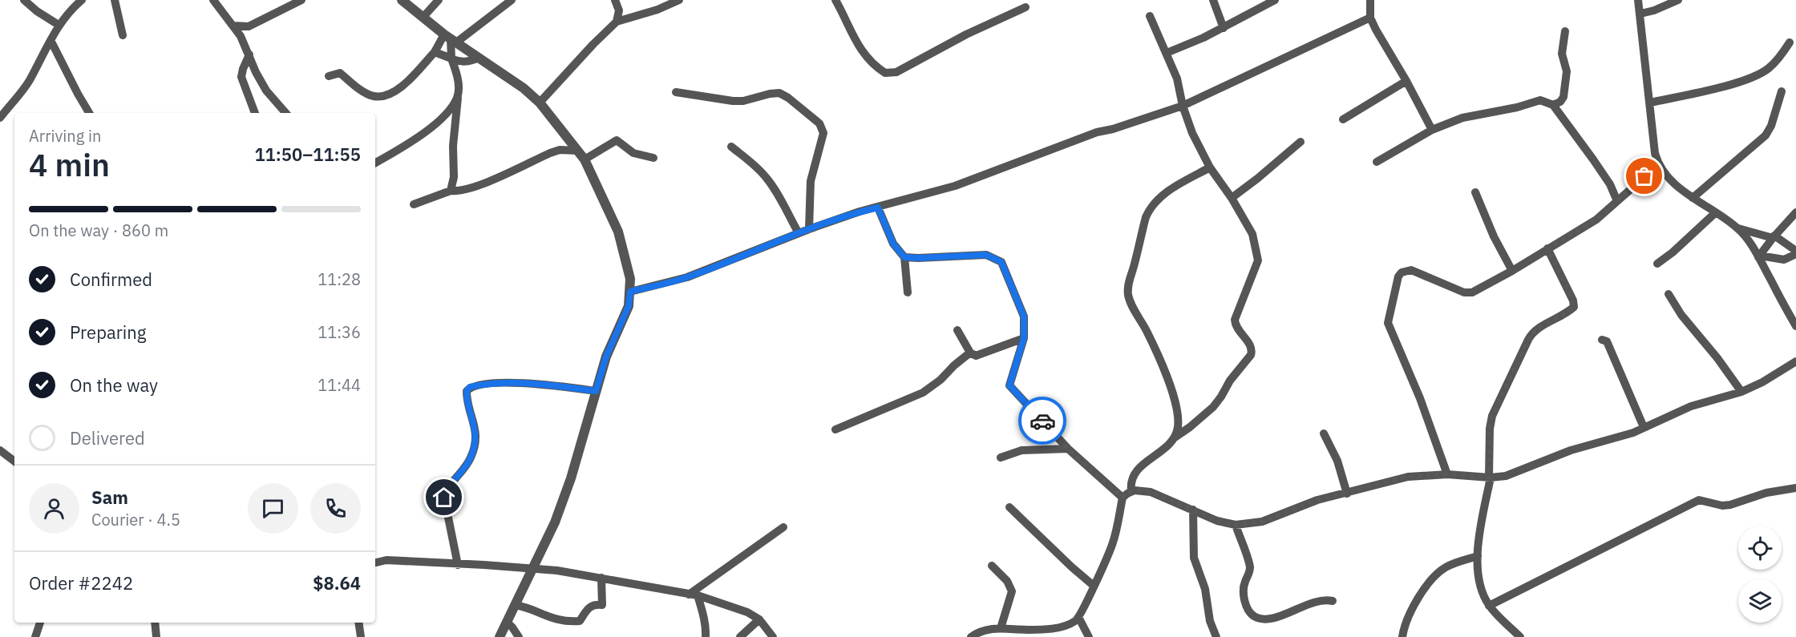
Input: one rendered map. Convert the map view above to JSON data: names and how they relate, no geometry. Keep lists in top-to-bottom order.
{
  "page": {
    "heading": ["4 min", "Arriving in", "11:50–11:55"],
    "panel": [
      "Sam",
      "Courier · 4.5",
      "Order #2242",
      "$8.64"
    ],
    "bar": "On the way · 860 m",
    "list": [
      ["Confirmed", "11:28"],
      ["Preparing", "11:36"],
      ["On the way", "11:44"],
      "Delivered"
    ]
  }
}
